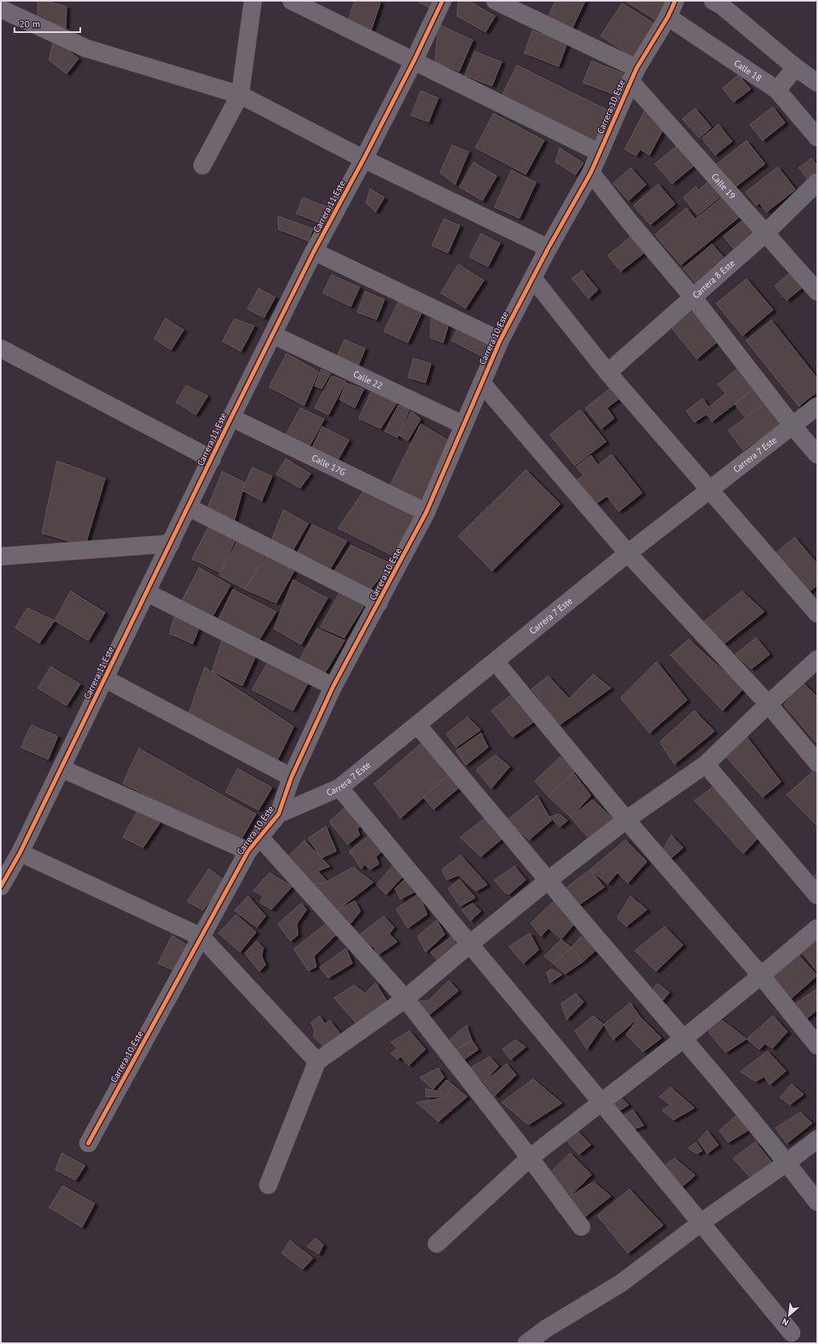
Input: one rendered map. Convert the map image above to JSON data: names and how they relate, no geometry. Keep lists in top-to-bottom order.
{
  "streets": {
    "street": [
      "Calle 18",
      "Carrera 10 Este",
      "Calle 19",
      "Carrera 11 Este",
      "Carrera 8 Este",
      "Calle 22",
      "Carrera 7 Este",
      "Calle 17G"
    ]
  },
  "crossings": [
    ["Calle 18", "Carrera 10 Este"],
    ["Carrera 10 Este", "Calle 19"],
    ["Carrera 10 Este", "Calle 22"],
    ["Carrera 10 Este", "Carrera 7 Este"],
    ["Carrera 10 Este", "Calle 17G"],
    ["Calle 19", "Carrera 8 Este"],
    ["Carrera 11 Este", "Calle 22"],
    ["Carrera 11 Este", "Calle 17G"]
  ],
  "scale_bar": "20 m",
  "north": "bottom left"
}
